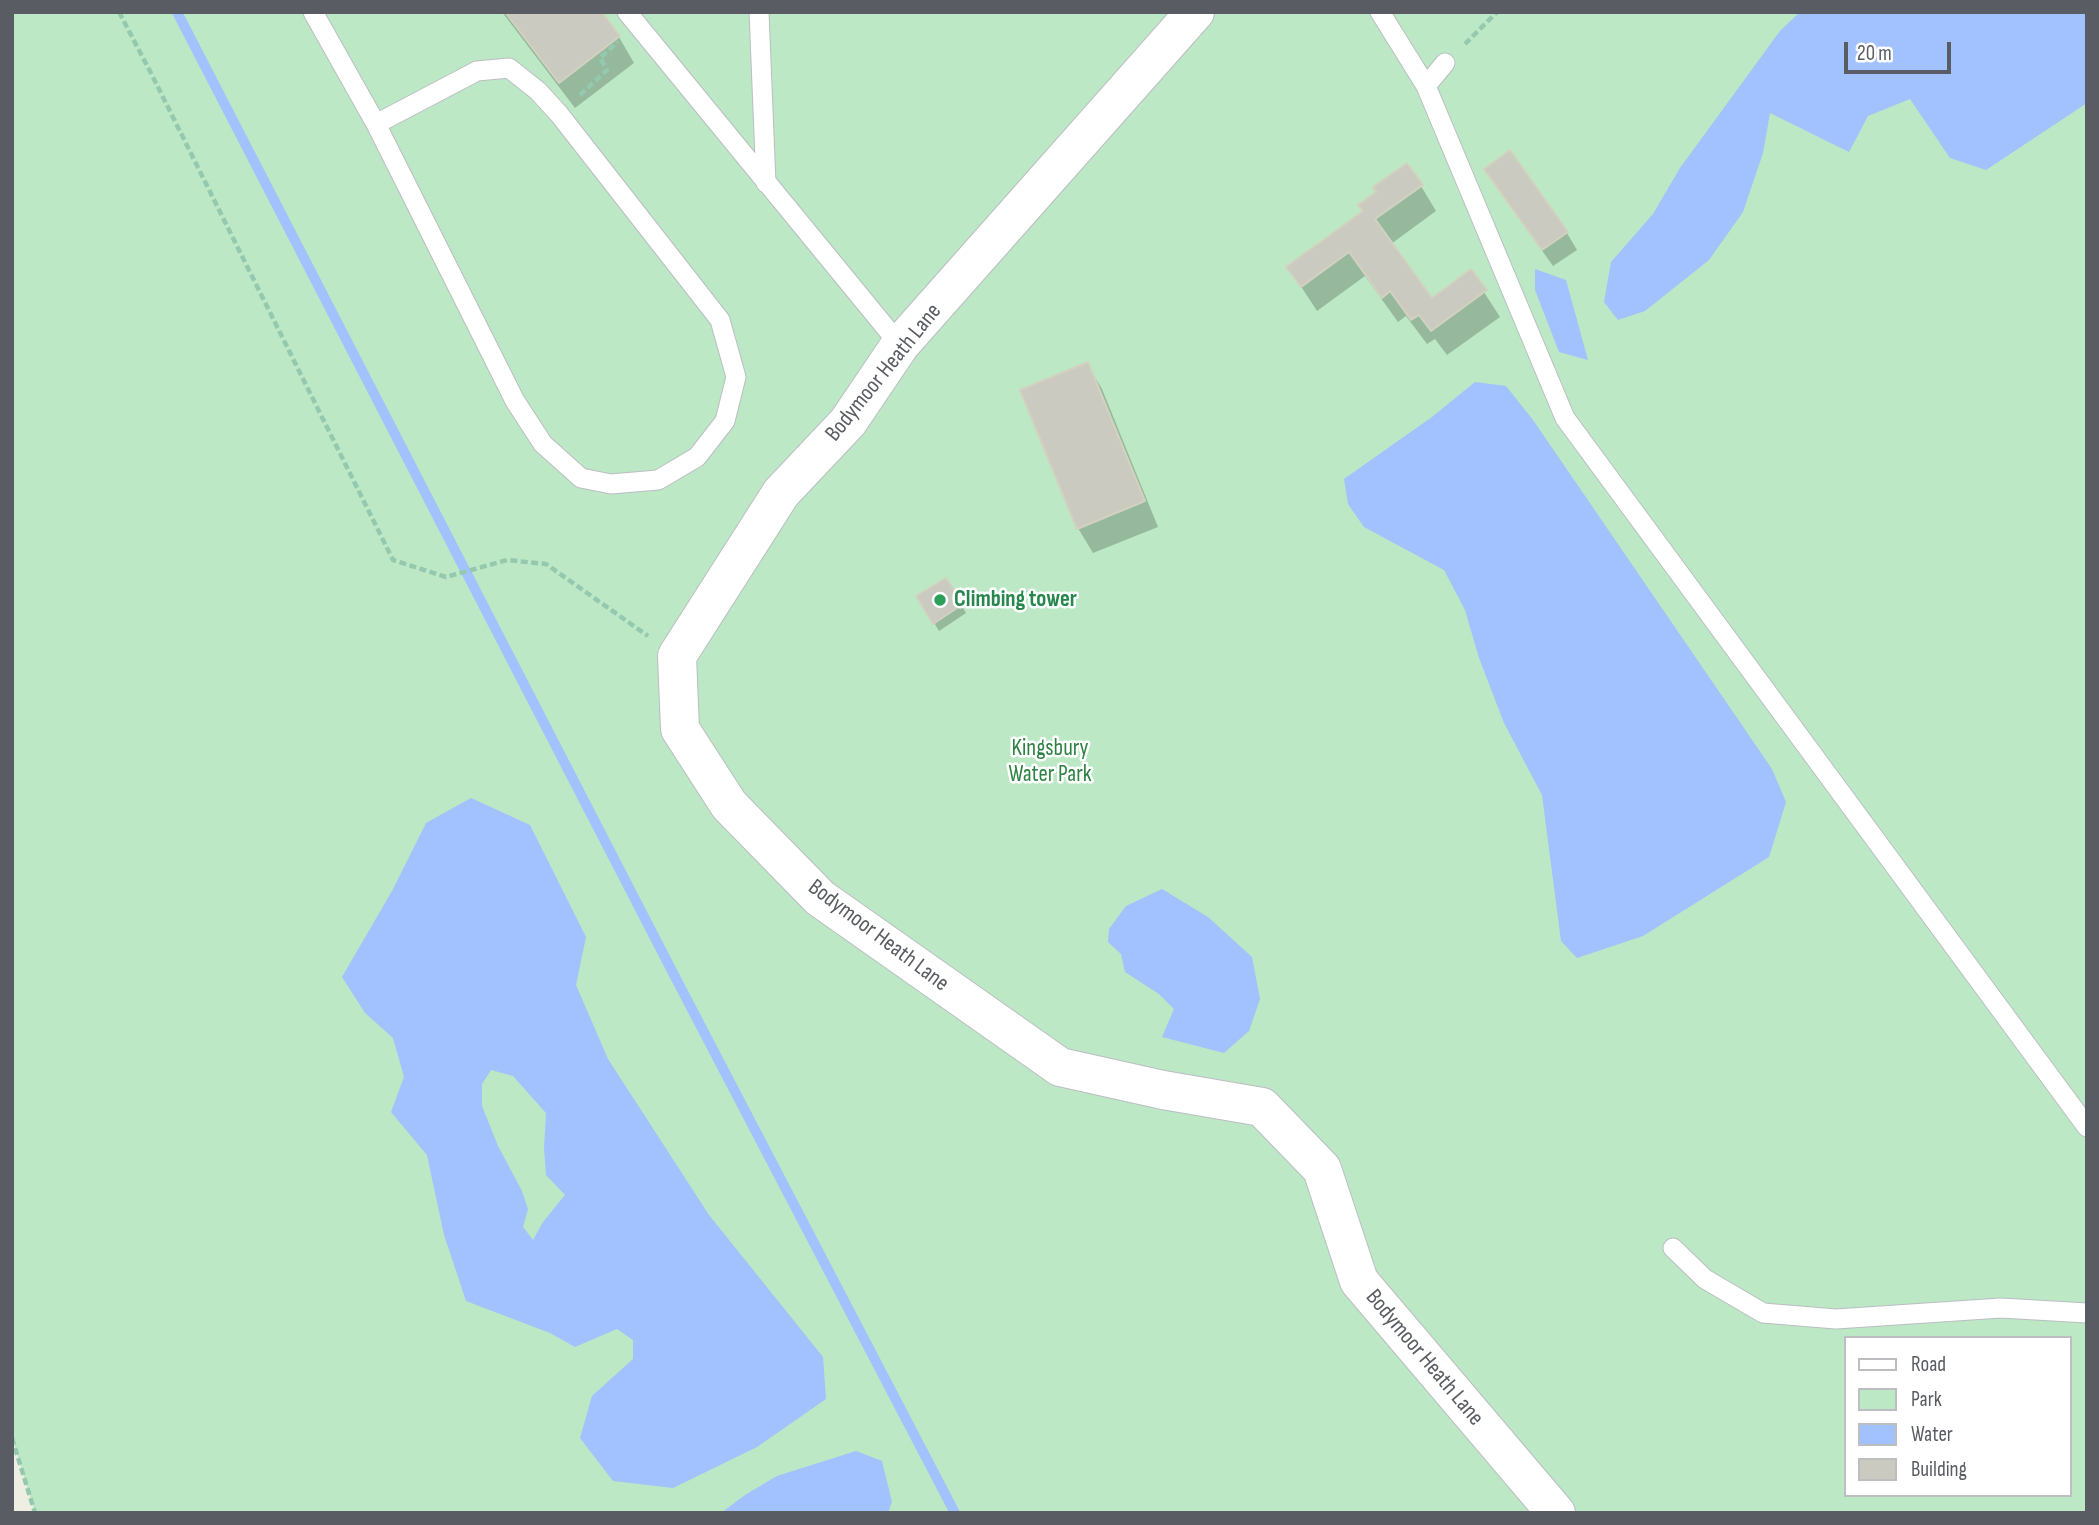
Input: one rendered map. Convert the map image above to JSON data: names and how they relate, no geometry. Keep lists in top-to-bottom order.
{
  "streets": {
    "street": ["Bodymoor Heath Lane"]
  },
  "parks": ["Kingsbury Water Park"],
  "places": ["Climbing tower"],
  "legend": [
    "Road",
    "Park",
    "Water",
    "Building"
  ],
  "scale_bar": "20 m"
}
